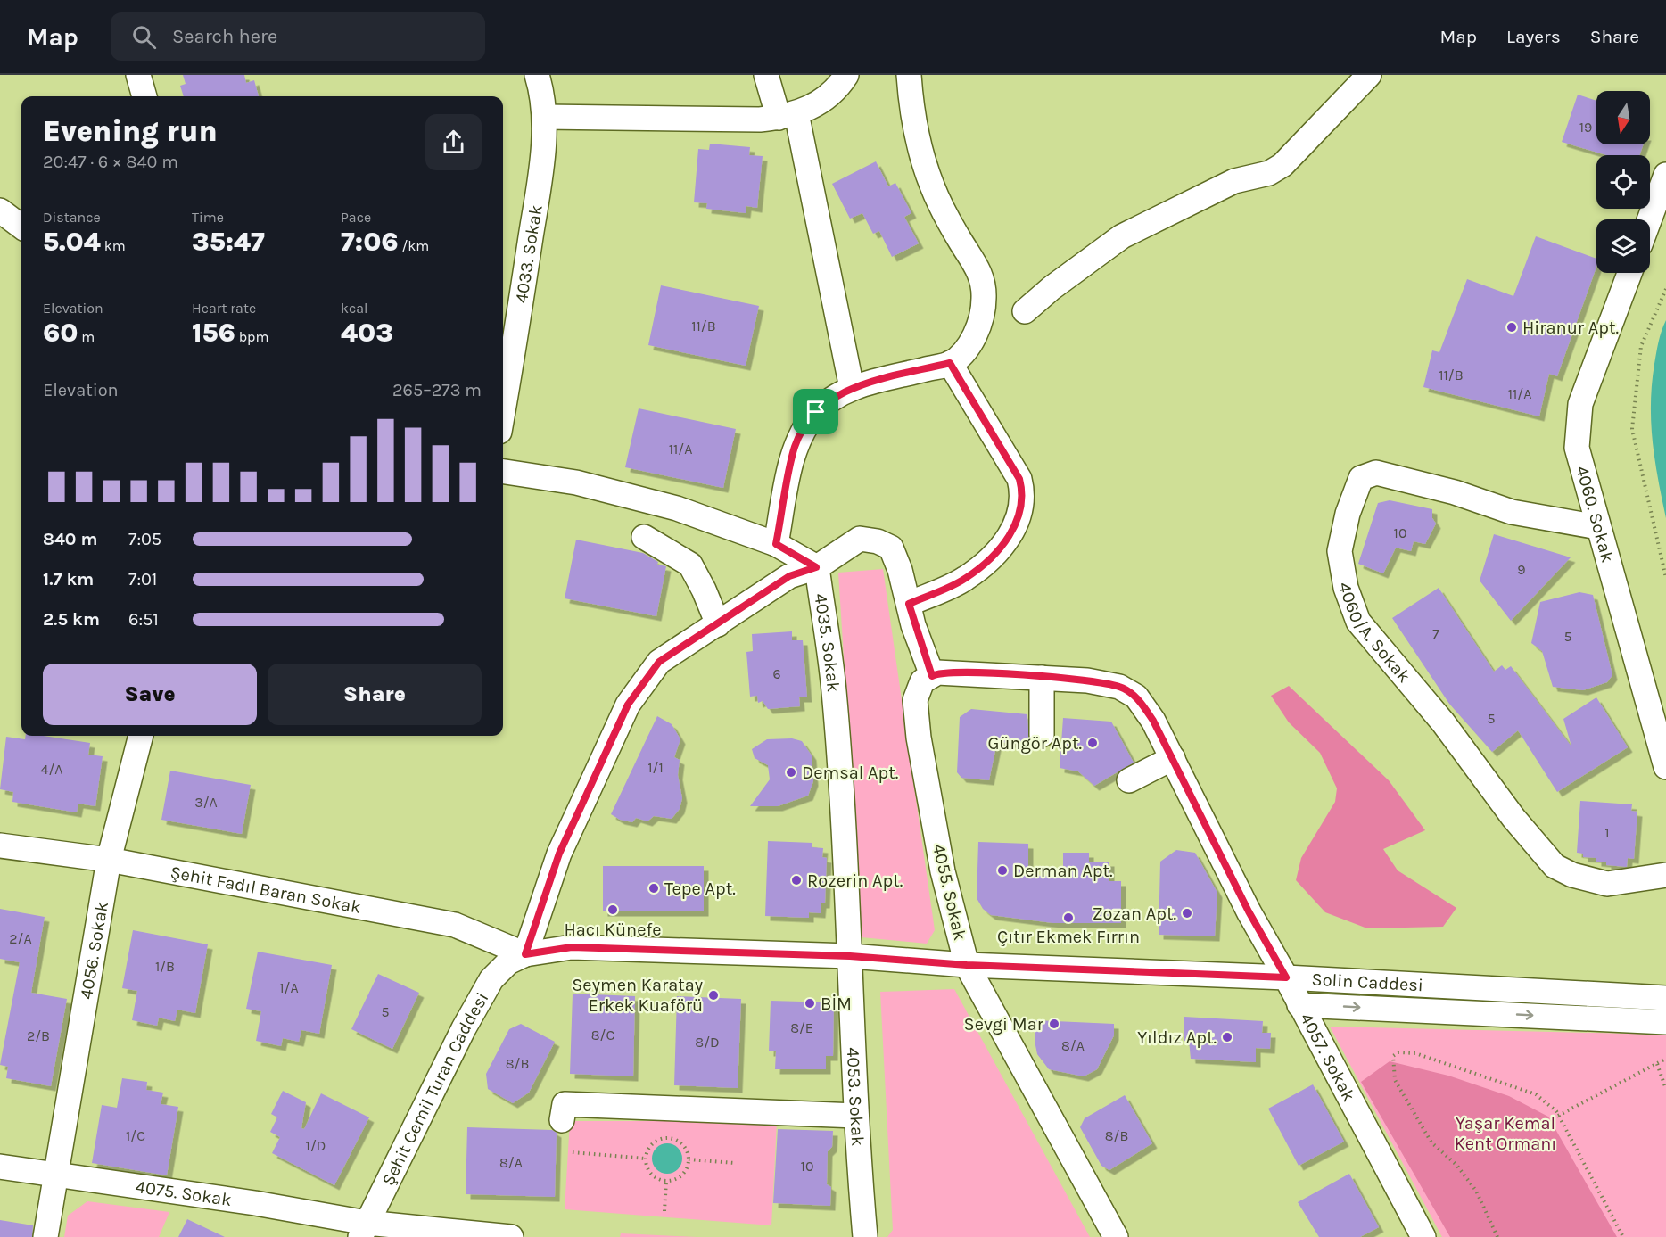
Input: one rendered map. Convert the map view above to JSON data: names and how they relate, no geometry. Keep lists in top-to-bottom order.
{
  "streets": {
    "street": [
      "4033. Sokak",
      "4060. Sokak",
      "4060/A. Sokak",
      "4035. Sokak",
      "Şehit Fadıl Baran Sokak",
      "4055. Sokak",
      "4056. Sokak",
      "Solin Caddesi",
      "4057. Sokak",
      "Şehit Cemil Turan Caddesi",
      "4053. Sokak",
      "4075. Sokak"
    ]
  },
  "crossings": [
    ["4060. Sokak", "4060/A. Sokak"],
    ["4035. Sokak", "Solin Caddesi"],
    ["4035. Sokak", "4053. Sokak"],
    ["Şehit Fadıl Baran Sokak", "4056. Sokak"],
    ["Şehit Fadıl Baran Sokak", "Solin Caddesi"],
    ["Şehit Fadıl Baran Sokak", "Şehit Cemil Turan Caddesi"],
    ["4055. Sokak", "Solin Caddesi"],
    ["4055. Sokak", "4057. Sokak"],
    ["4056. Sokak", "4075. Sokak"],
    ["Solin Caddesi", "4057. Sokak"],
    ["Solin Caddesi", "Şehit Cemil Turan Caddesi"],
    ["Solin Caddesi", "4053. Sokak"],
    ["Şehit Cemil Turan Caddesi", "4075. Sokak"]
  ],
  "parks": ["Yaşar Kemal Kent Ormanı"],
  "places": [
    "Hiranur Apt.",
    "Güngör Apt.",
    "Demsal Apt.",
    "Derman Apt.",
    "Rozerin Apt.",
    "Tepe Apt.",
    "Hacı Künefe",
    "Zozan Apt.",
    "Çıtır Ekmek Fırrın",
    "Seymen Karatay Erkek Kuaförü",
    "BİM",
    "Sevgi Mar",
    "Yıldız Apt."
  ],
  "house_numbers": [
    "19",
    "11/B",
    "11/B",
    "11/A",
    "11/A",
    "10",
    "9",
    "7",
    "5",
    "6",
    "5",
    "1/1",
    "4/A",
    "3/A",
    "1",
    "2/A",
    "1/B",
    "1/A",
    "5",
    "8/E",
    "8/C",
    "2/B",
    "8/D",
    "8/A",
    "8/B",
    "1/C",
    "8/B",
    "1/D",
    "8/A",
    "10"
  ],
  "north": "bottom",
  "page": {
    "header": "Map",
    "search": "Search here",
    "nav": ["Map", "Layers", "Share"],
    "heading": ["Evening run", "20:47 · 6 × 840 m"],
    "stats": [
      ["Distance", "5.04 km"],
      ["Time", "35:47"],
      ["Pace", "7:06 /km"],
      ["Elevation", "60 m"],
      ["Heart rate", "156 bpm"],
      ["kcal", "403"]
    ],
    "chart": ["Elevation", "265–273 m"],
    "list": [
      {
        "name": "840 m",
        "note": "7:05"
      },
      {
        "name": "1.7 km",
        "note": "7:01"
      },
      {
        "name": "2.5 km",
        "note": "6:51"
      }
    ],
    "buttons": ["Save", "Share"]
  }
}
